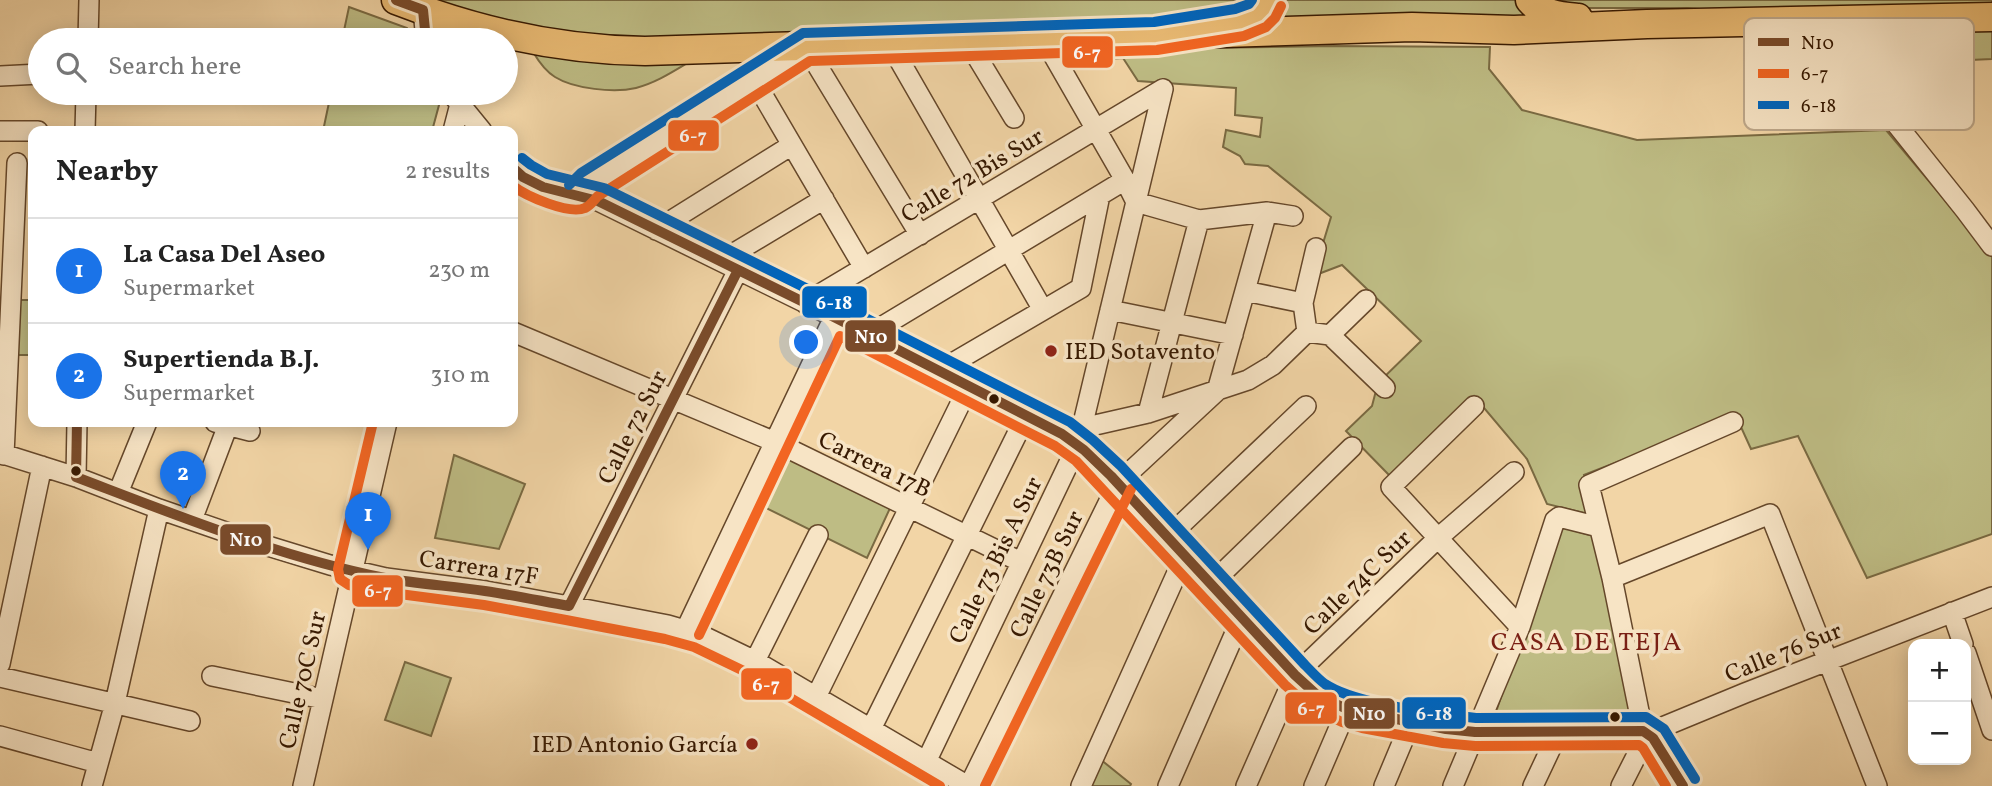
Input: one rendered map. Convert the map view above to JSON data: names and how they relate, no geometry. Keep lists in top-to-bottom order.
{
  "streets": {
    "street": [
      "Calle 72 Bis Sur",
      "Calle 72 Sur",
      "Carrera 17B",
      "Calle 73 Bis A Sur",
      "Carrera 17F",
      "Calle 73B Sur",
      "Calle 74C Sur",
      "Calle 76 Sur",
      "Calle 70C Sur"
    ]
  },
  "crossings": [
    ["Calle 72 Bis Sur", "Calle 73 Bis A Sur"],
    ["Calle 72 Sur", "Carrera 17B"],
    ["Calle 72 Sur", "Carrera 17F"],
    ["Carrera 17B", "Calle 73 Bis A Sur"],
    ["Calle 73 Bis A Sur", "Carrera 17F"],
    ["Carrera 17F", "Calle 73B Sur"],
    ["Carrera 17F", "Calle 70C Sur"]
  ],
  "districts": ["CASA DE TEJA"],
  "places": ["IED Sotavento", "IED Antonio García"],
  "lines": ["transit line N10", "transit line 6-18", "transit line 6-7"],
  "legend": ["N10", "6-7", "6-18"],
  "page": {
    "search": "Search here",
    "heading": ["Nearby", "2 results"],
    "list": [
      {
        "mark": "1",
        "name": "La Casa Del Aseo",
        "note": "Supermarket",
        "value": "230 m"
      },
      {
        "mark": "2",
        "name": "Supertienda B.J.",
        "note": "Supermarket",
        "value": "310 m"
      }
    ],
    "pins": ["2", "1"],
    "map_buttons": ["+", "−"]
  }
}
